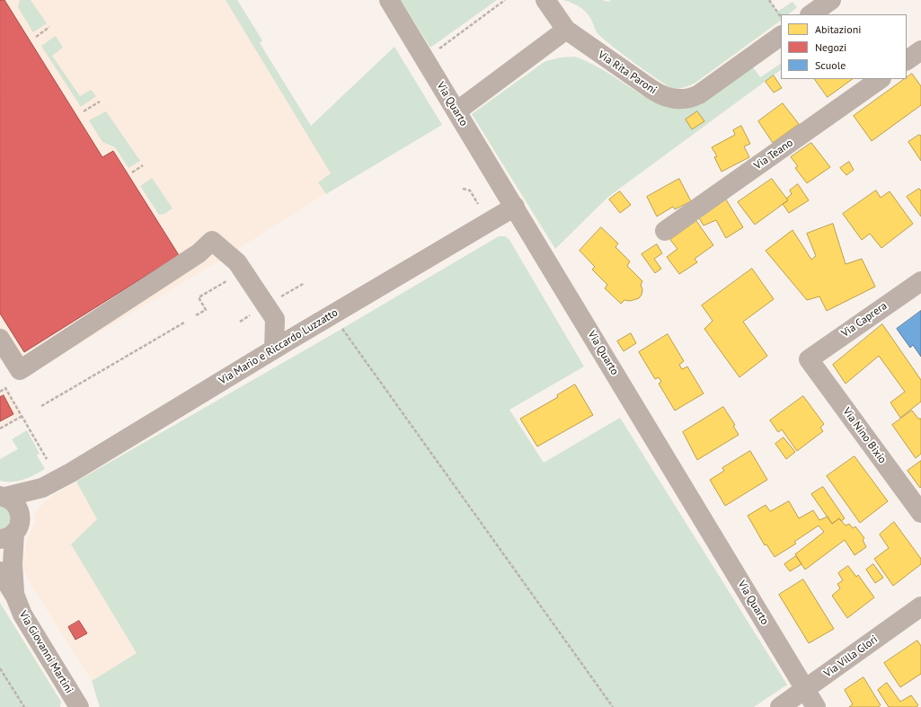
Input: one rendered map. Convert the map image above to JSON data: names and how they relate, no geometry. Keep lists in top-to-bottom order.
{
  "streets": {
    "street": [
      "Via Rita Paroni",
      "Via Quarto",
      "Via Teano",
      "Via Caprera",
      "Via Mario e Riccardo Luzzatto",
      "Via Nino Bixio",
      "Via Giovanni Martini",
      "Via Villa Glori"
    ]
  },
  "crossings": [
    ["Via Quarto", "Via Mario e Riccardo Luzzatto"],
    ["Via Quarto", "Via Villa Glori"],
    ["Via Caprera", "Via Nino Bixio"],
    ["Via Mario e Riccardo Luzzatto", "Via Giovanni Martini"]
  ],
  "legend": ["Abitazioni", "Negozi", "Scuole"]
}
